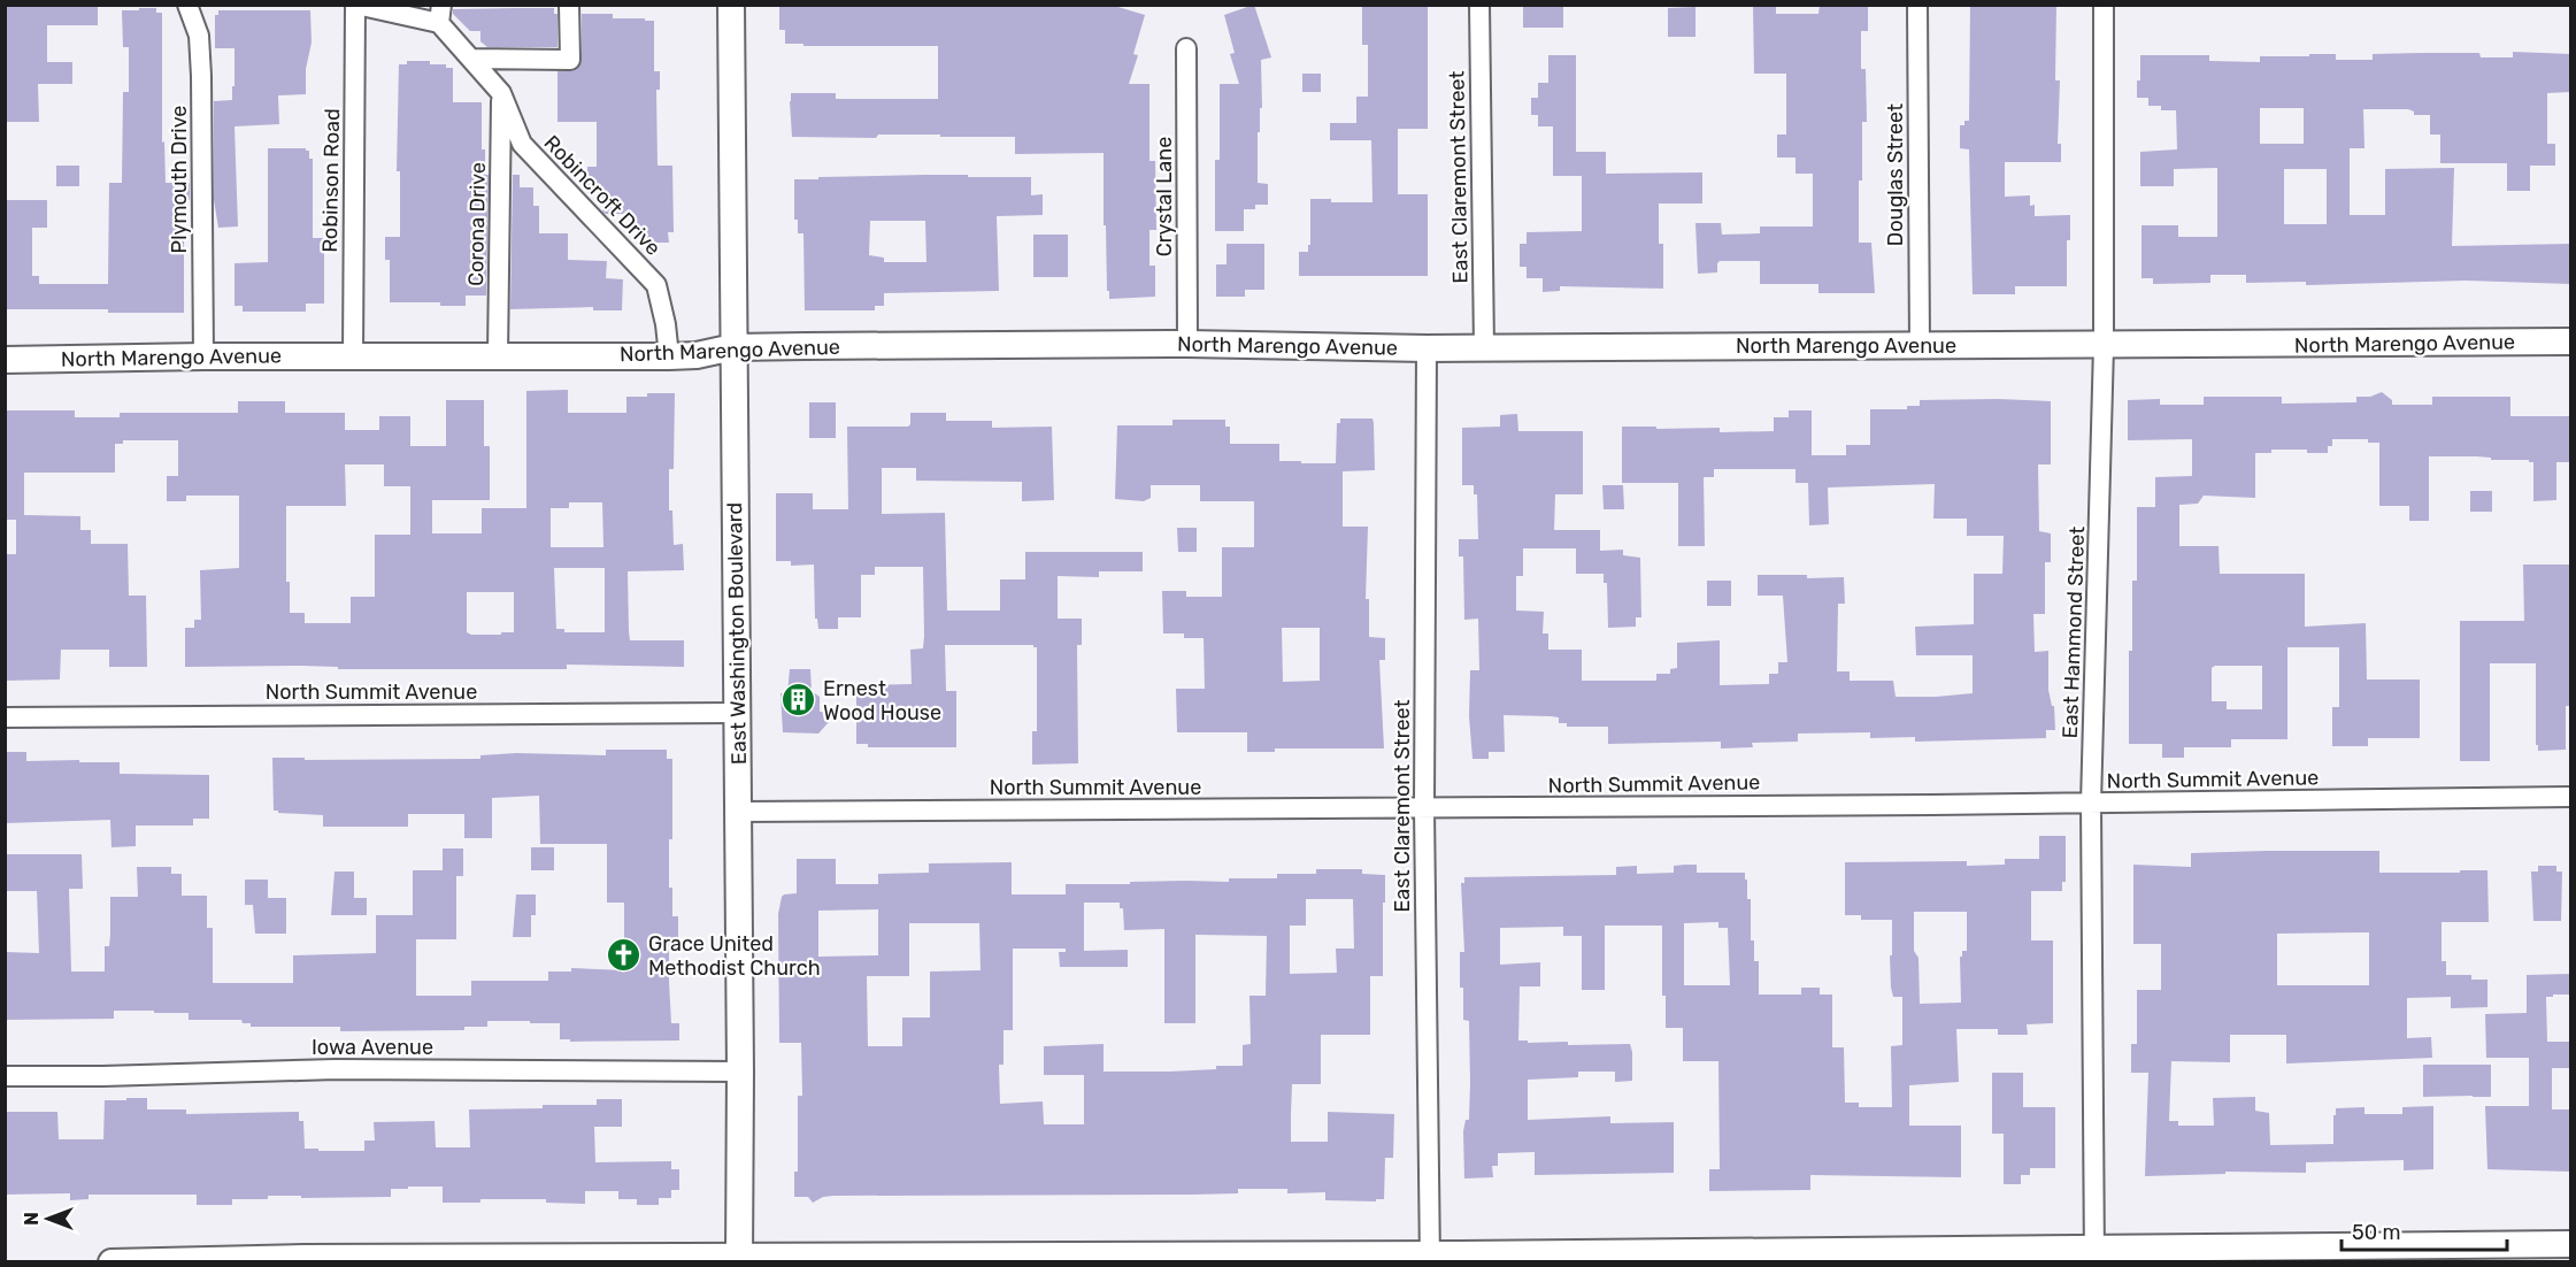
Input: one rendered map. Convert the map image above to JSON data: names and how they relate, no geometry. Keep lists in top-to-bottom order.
{
  "streets": {
    "street": [
      "Douglas Street",
      "East Claremont Street",
      "Plymouth Drive",
      "Robinson Road",
      "Robincroft Drive",
      "Crystal Lane",
      "Corona Drive",
      "North Marengo Avenue",
      "East Hammond Street",
      "East Washington Boulevard",
      "North Summit Avenue",
      "Iowa Avenue"
    ]
  },
  "crossings": [
    ["Douglas Street", "North Marengo Avenue"],
    ["East Claremont Street", "North Marengo Avenue"],
    ["East Claremont Street", "North Summit Avenue"],
    ["Plymouth Drive", "North Marengo Avenue"],
    ["Robinson Road", "North Marengo Avenue"],
    ["Robincroft Drive", "Corona Drive"],
    ["Robincroft Drive", "North Marengo Avenue"],
    ["Crystal Lane", "North Marengo Avenue"],
    ["Corona Drive", "North Marengo Avenue"],
    ["North Marengo Avenue", "East Hammond Street"],
    ["North Marengo Avenue", "East Washington Boulevard"],
    ["East Hammond Street", "North Summit Avenue"],
    ["East Washington Boulevard", "North Summit Avenue"],
    ["East Washington Boulevard", "Iowa Avenue"]
  ],
  "places": {
    "building": ["Ernest Wood House"],
    "church": ["Grace United Methodist Church"]
  },
  "scale_bar": "50 m",
  "north": "left"
}
